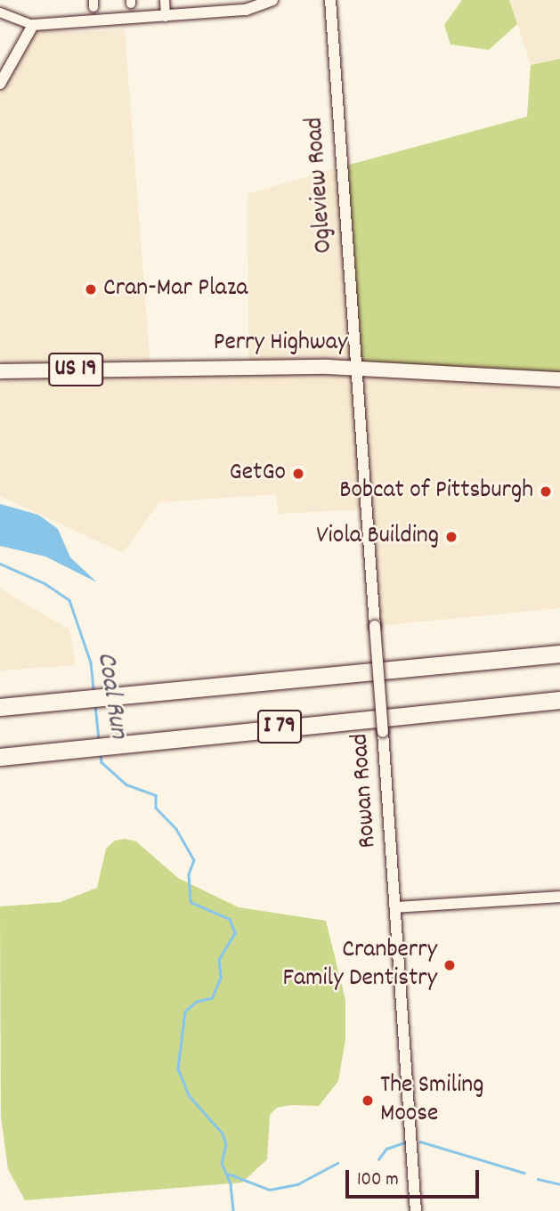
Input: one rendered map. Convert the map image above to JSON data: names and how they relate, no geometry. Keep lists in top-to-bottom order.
{
  "streets": {
    "highway": ["I 79"],
    "main road": ["Perry Highway", "US 19"],
    "street": ["Ogleview Road", "Rowan Road"]
  },
  "crossings": [
    ["Ogleview Road", "Perry Highway"],
    ["Ogleview Road", "Rowan Road"],
    ["Perry Highway", "Rowan Road"]
  ],
  "water": ["Coal Run"],
  "places": [
    "Cran-Mar Plaza",
    "GetGo",
    "Bobcat of Pittsburgh",
    "Viola Building",
    "Cranberry Family Dentistry",
    "The Smiling Moose"
  ],
  "scale_bar": "100 m"
}
